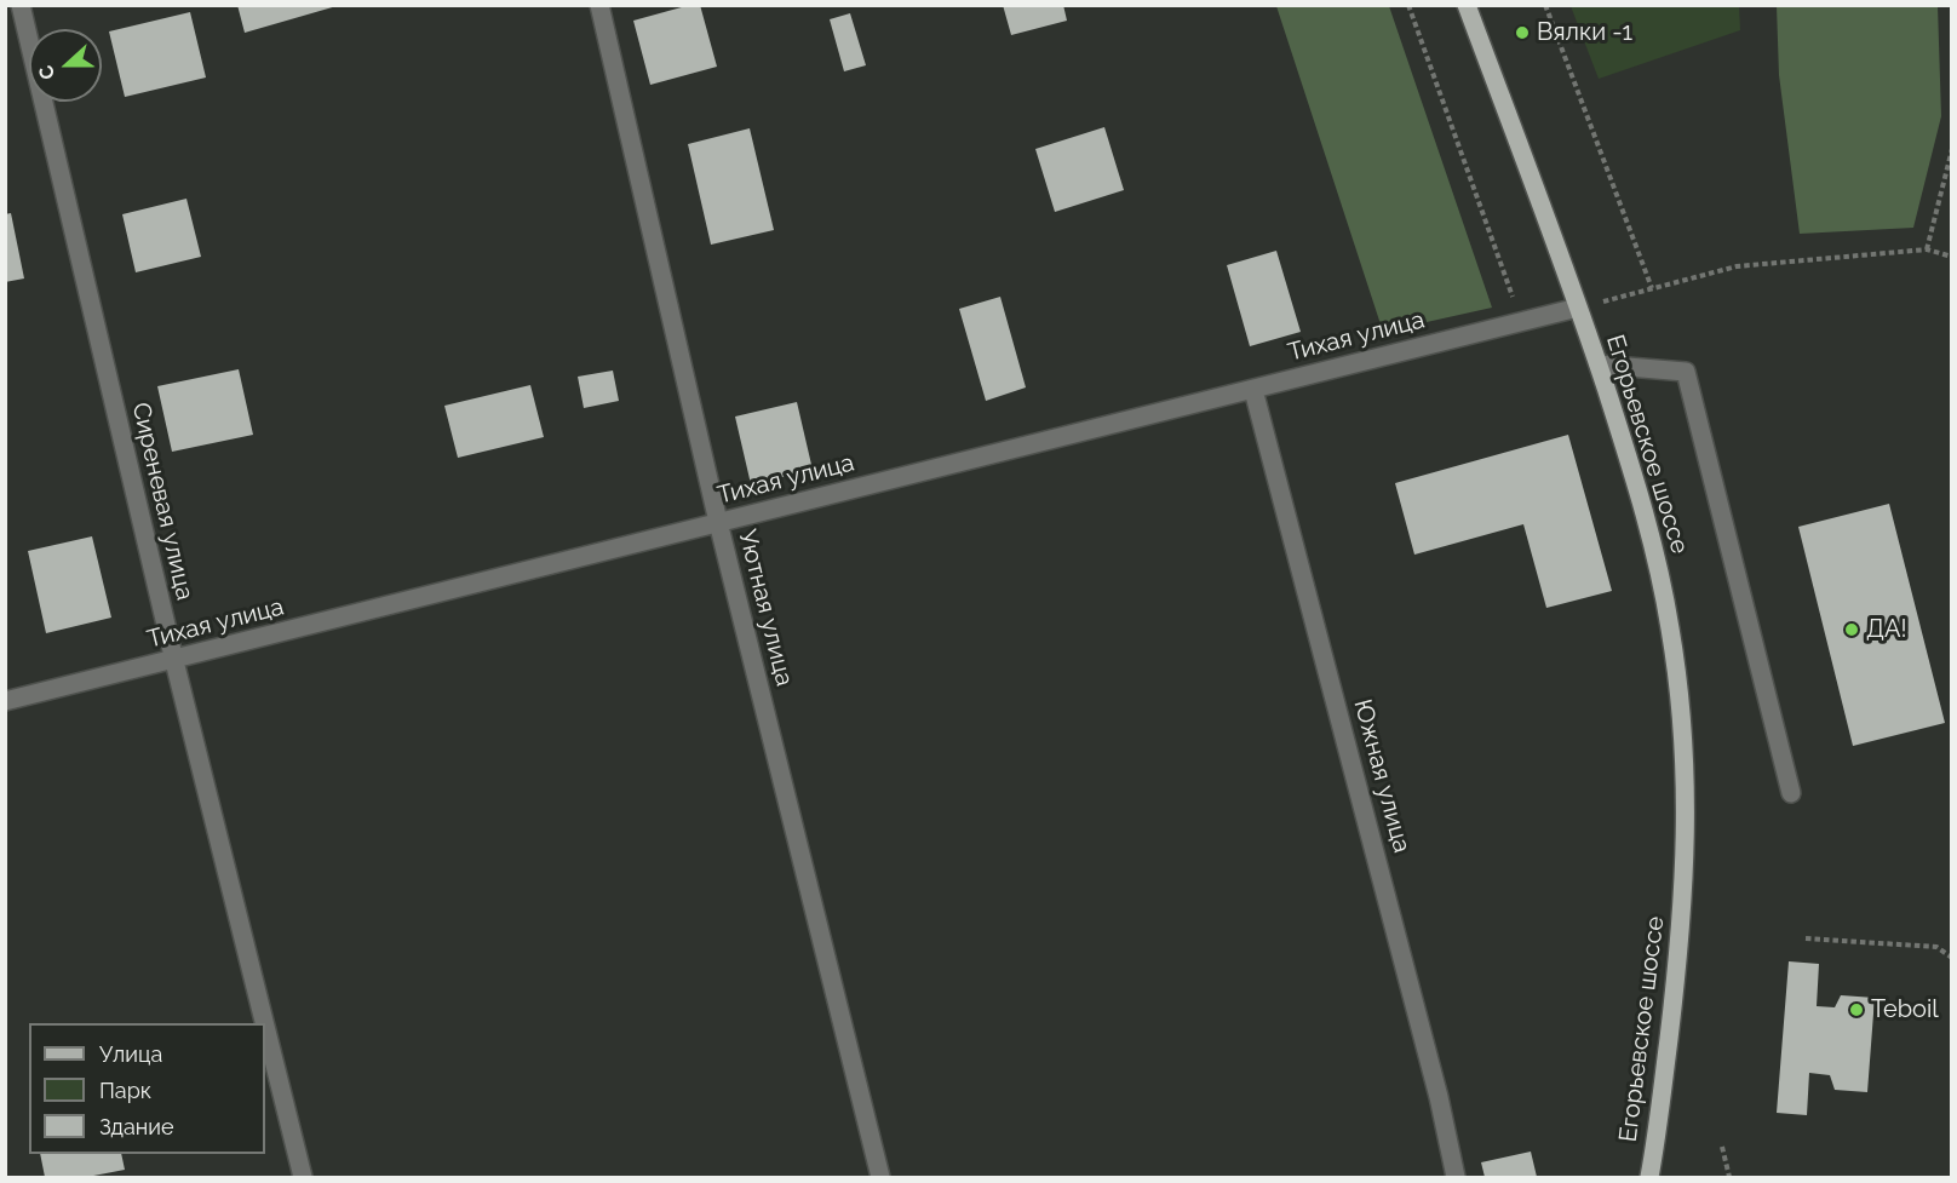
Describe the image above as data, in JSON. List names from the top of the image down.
{
  "streets": {
    "main road": ["Егорьевское шоссе"],
    "street": [
      "Тихая улица",
      "Сиреневая улица",
      "Уютная улица",
      "Южная улица"
    ]
  },
  "crossings": [
    ["Тихая улица", "Егорьевское шоссе"],
    ["Тихая улица", "Сиреневая улица"],
    ["Тихая улица", "Уютная улица"],
    ["Тихая улица", "Южная улица"]
  ],
  "places": ["Вялки -1", "ДА!", "Teboil"],
  "legend": ["Улица", "Парк", "Здание"],
  "north": "left"
}
